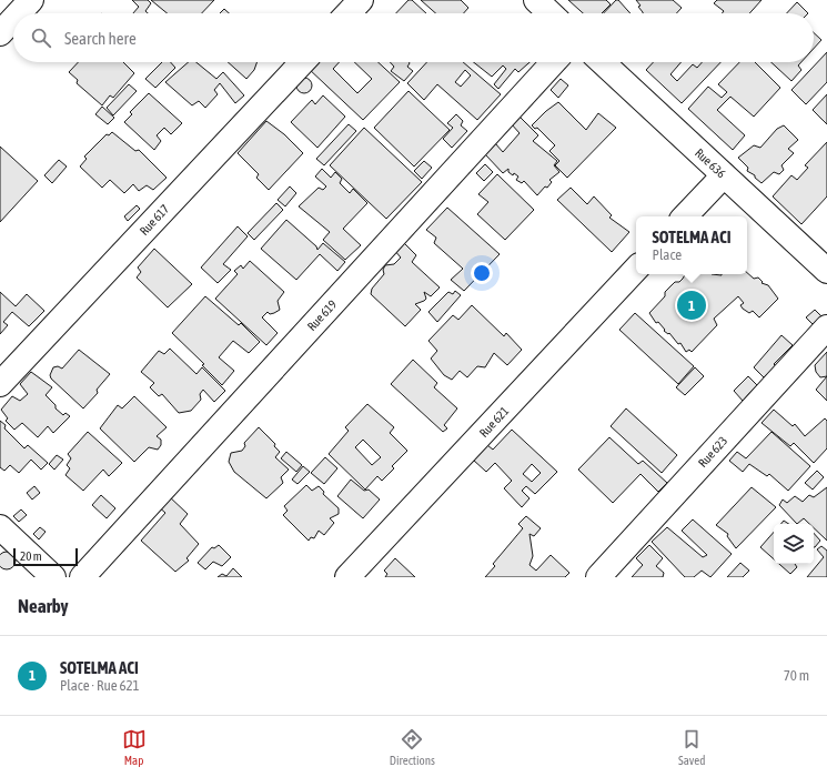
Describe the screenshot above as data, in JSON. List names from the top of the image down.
{
  "streets": {
    "street": [
      "Rue 636",
      "Rue 617",
      "Rue 619",
      "Rue 621",
      "Rue 623"
    ]
  },
  "scale_bar": "20 m",
  "page": {
    "search": "Search here",
    "popup": ["SOTELMA ACI", "Place"],
    "pins": "1",
    "scale": "20 m",
    "heading": "Nearby",
    "list": [
      {
        "mark": "1",
        "name": "SOTELMA ACI",
        "note": "Place · Rue 621",
        "value": "70 m"
      }
    ],
    "nav": ["Map", "Directions", "Saved"]
  }
}
